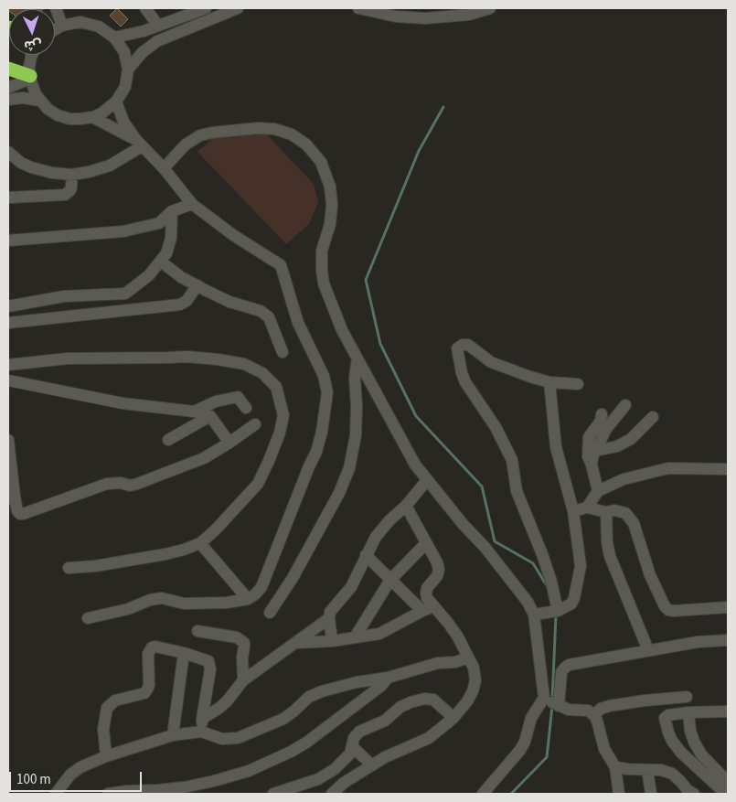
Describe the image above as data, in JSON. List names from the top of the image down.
{
  "scale_bar": "100 m",
  "north": "bottom"
}
